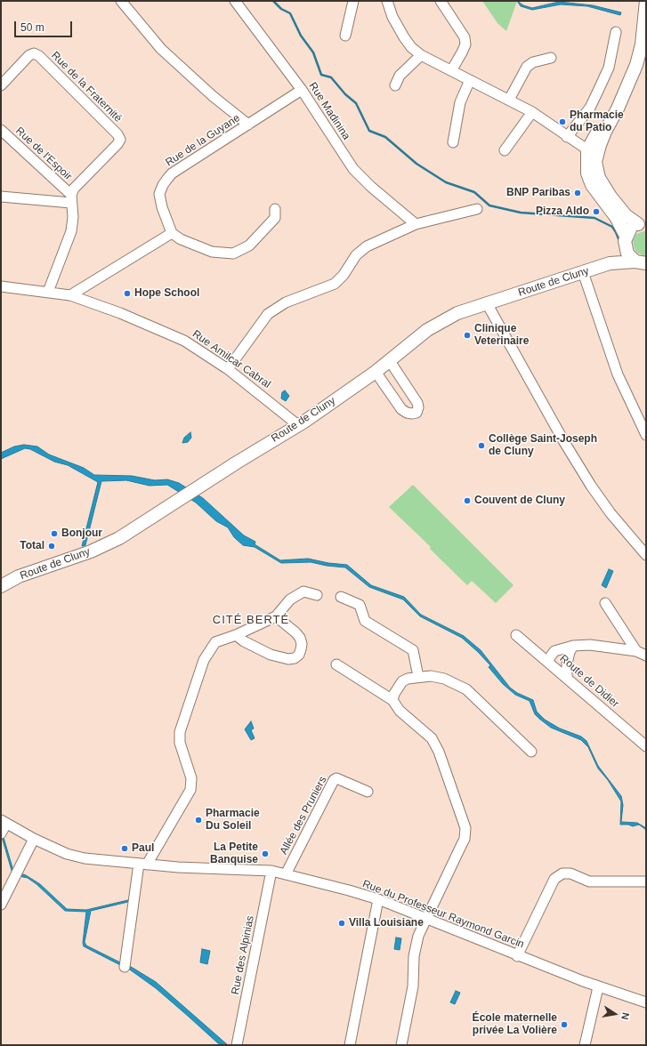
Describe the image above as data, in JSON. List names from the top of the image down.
{
  "streets": {
    "main road": ["Route de Cluny"],
    "street": [
      "Rue de la Fraternité",
      "Rue Madinina",
      "Rue de la Guyane",
      "Rue de l'Espoir",
      "Rue Amilcar Cabral",
      "Route de Didier",
      "Allée des Pruniers",
      "Rue du Professeur Raymond Garcin",
      "Rue des Alpinias"
    ]
  },
  "crossings": [
    ["Rue de la Fraternité", "Rue de l'Espoir"],
    ["Rue Madinina", "Rue de la Guyane"],
    ["Route de Cluny", "Rue Amilcar Cabral"],
    ["Allée des Pruniers", "Rue du Professeur Raymond Garcin"],
    ["Rue du Professeur Raymond Garcin", "Rue des Alpinias"]
  ],
  "districts": ["CITÉ BERTÉ"],
  "places": [
    "Pharmacie du Patio",
    "BNP Paribas",
    "Pizza Aldo",
    "Hope School",
    "Clinique Veterinaire",
    "Collège Saint-Joseph de Cluny",
    "Couvent de Cluny",
    "Bonjour",
    "Total",
    "Pharmacie Du Soleil",
    "Paul",
    "La Petite Banquise",
    "Villa Louisiane",
    "École maternelle privée La Volière"
  ],
  "scale_bar": "50 m",
  "north": "right"
}
